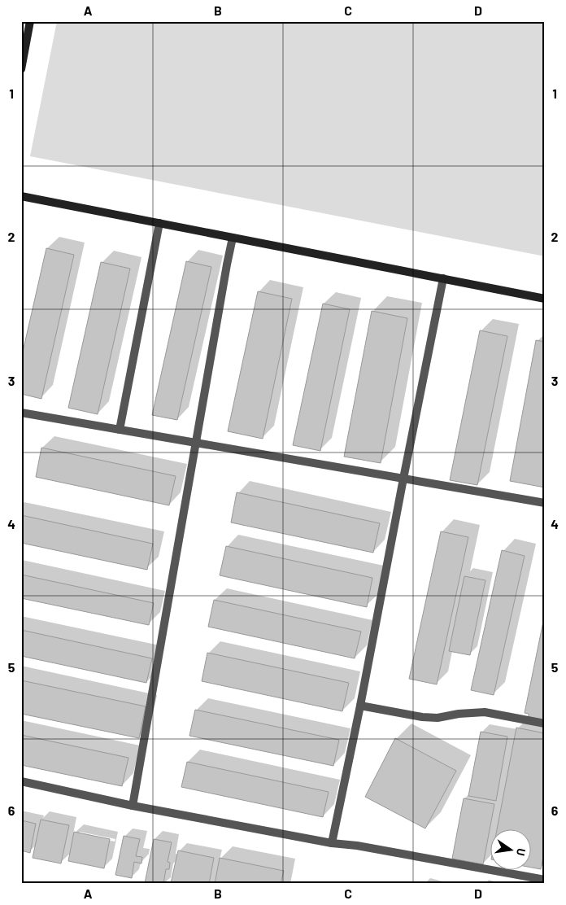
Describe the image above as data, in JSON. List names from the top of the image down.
{
  "north": "right",
  "grid": {
    "columns": [
      "A",
      "B",
      "C",
      "D"
    ],
    "rows": [
      "1",
      "2",
      "3",
      "4",
      "5",
      "6"
    ]
  }
}
